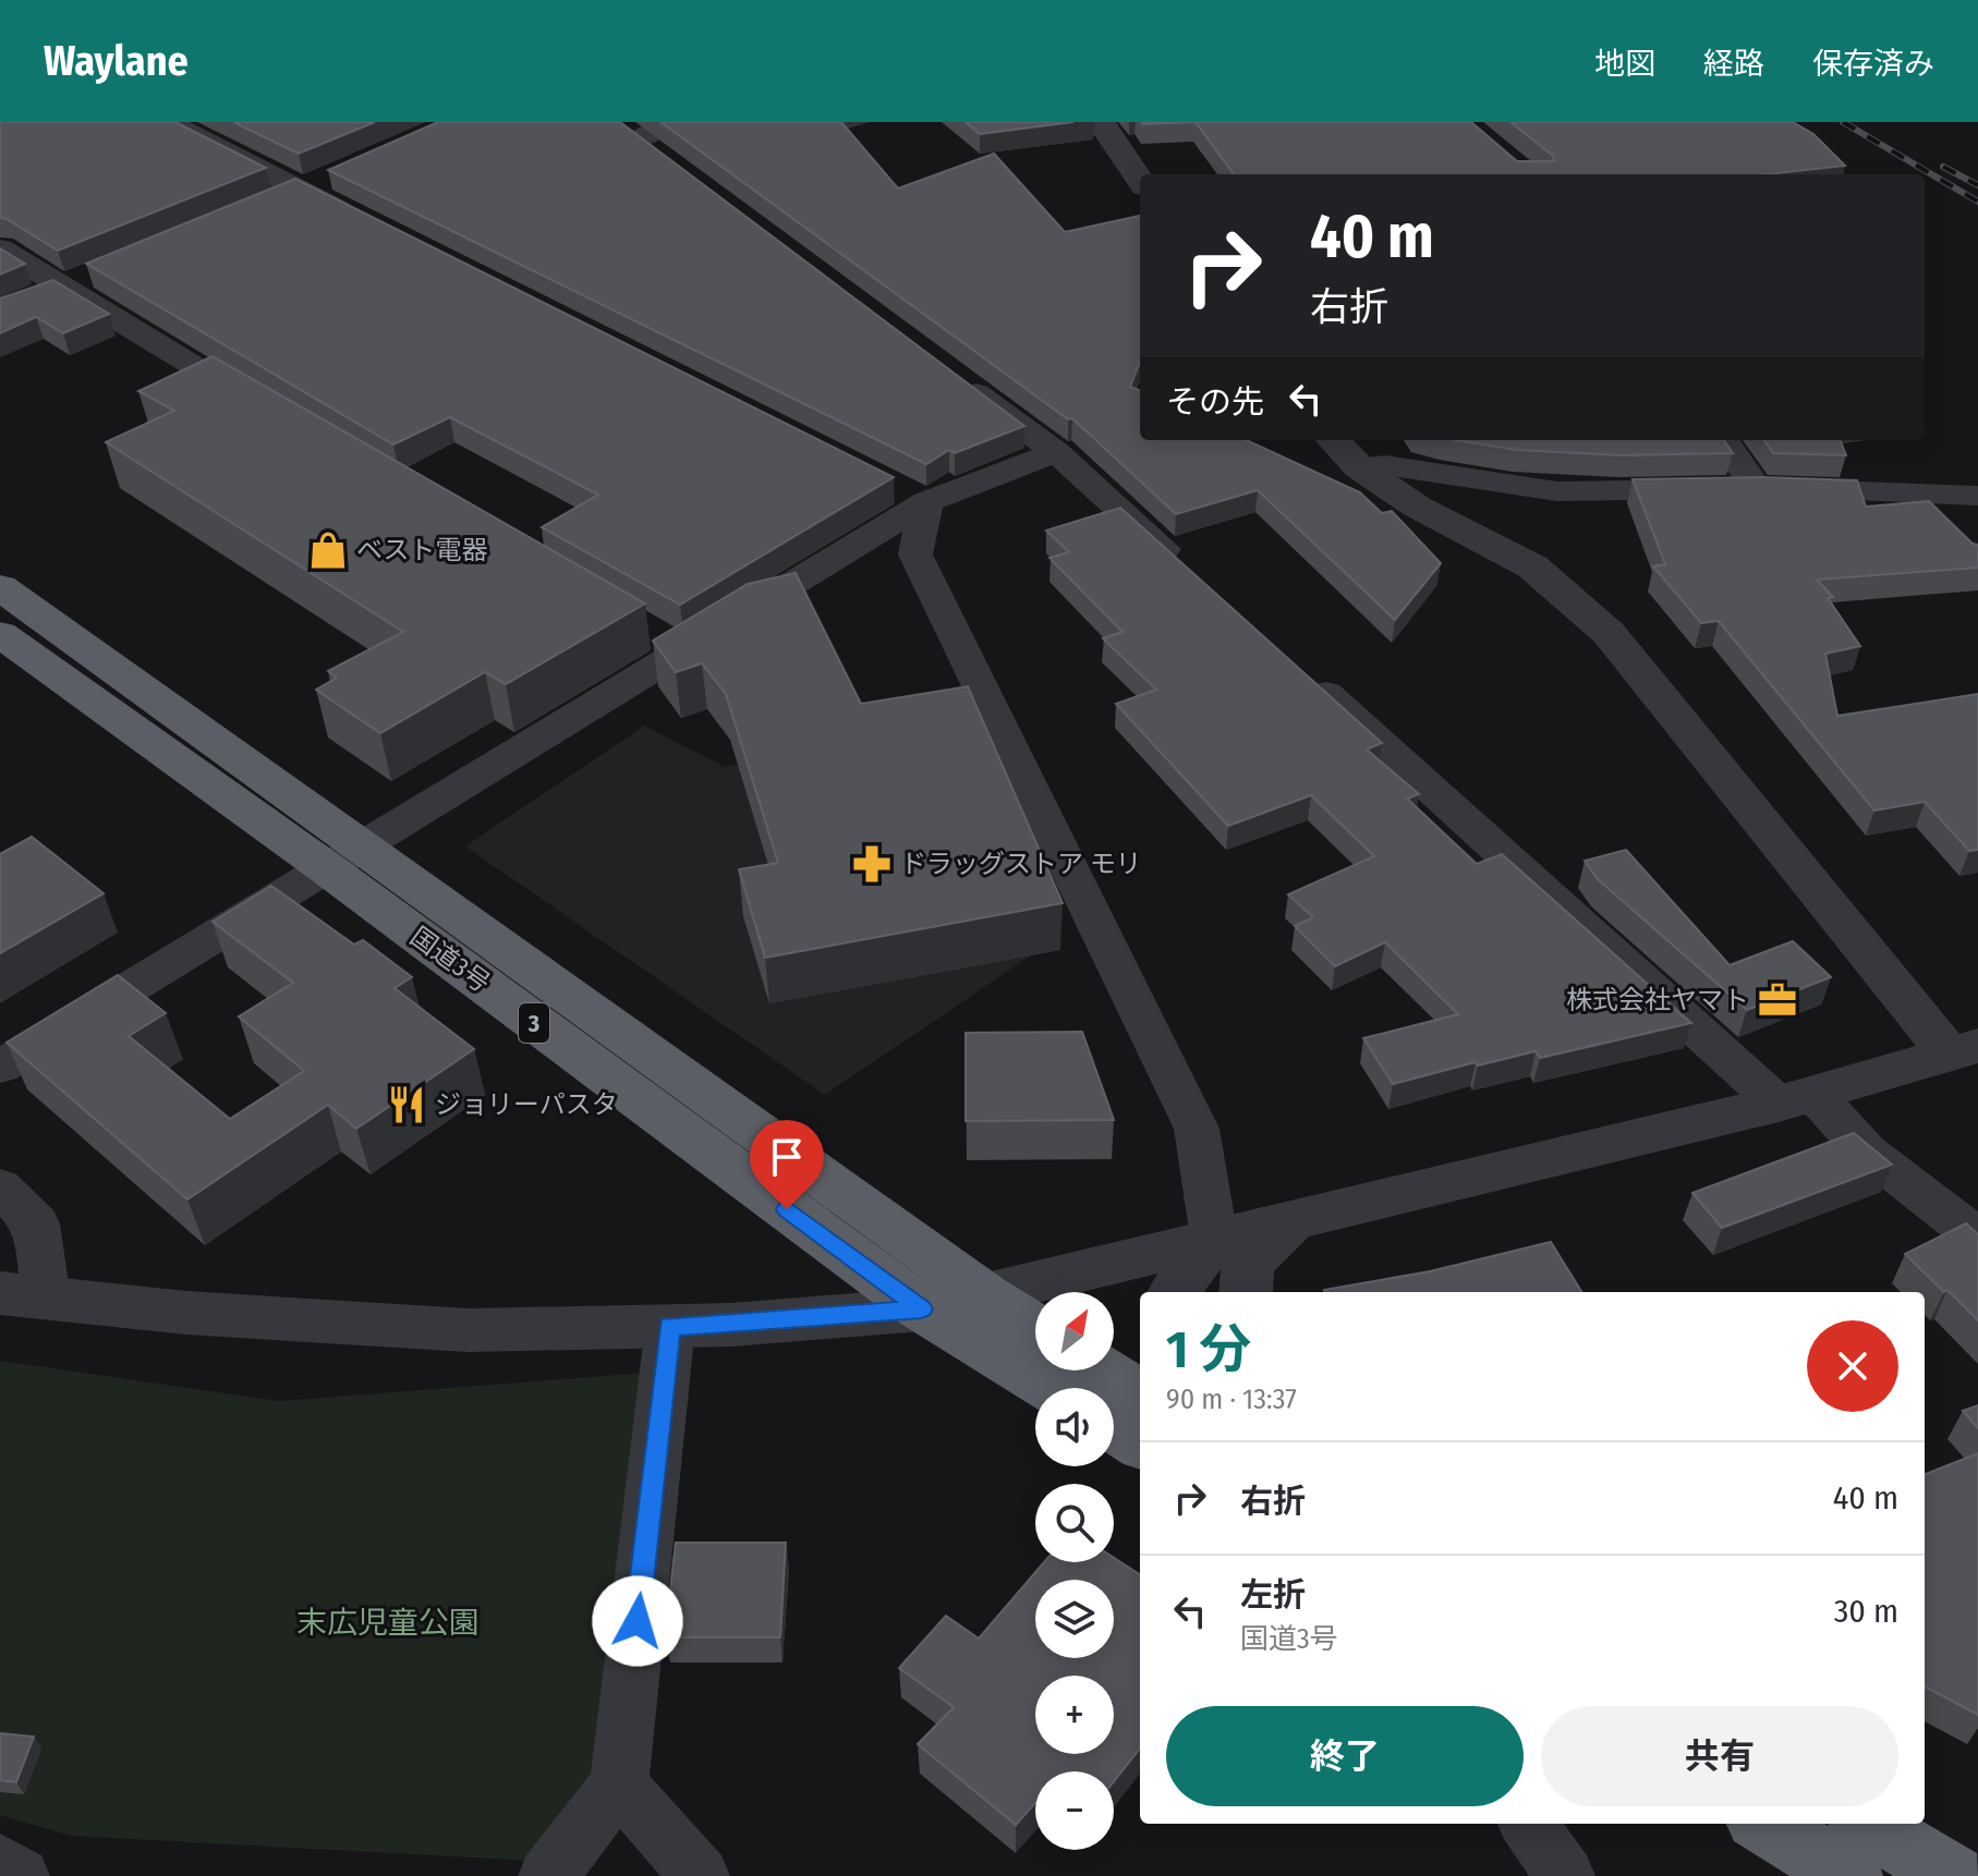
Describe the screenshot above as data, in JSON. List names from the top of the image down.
{
  "streets": {
    "highway": ["国道3号", "3"]
  },
  "parks": ["末広児童公園"],
  "places": {
    "shop": ["ベスト電器"],
    "pharmacy": ["ドラッグストア モリ"],
    "office": ["株式会社ヤマト"],
    "restaurant": ["ジョリーパスタ"]
  },
  "north": "top right",
  "page": {
    "header": "Waylane",
    "nav": ["地図", "経路", "保存済み"],
    "turn": ["40 m", "右折"],
    "then": "その先",
    "map_buttons": ["+", "−"],
    "heading": ["1 分", "90 m · 13:37"],
    "list": [
      {
        "name": "右折",
        "value": "40 m"
      },
      {
        "name": "左折",
        "note": "国道3号",
        "value": "30 m"
      }
    ],
    "buttons": ["終了", "共有"]
  }
}
